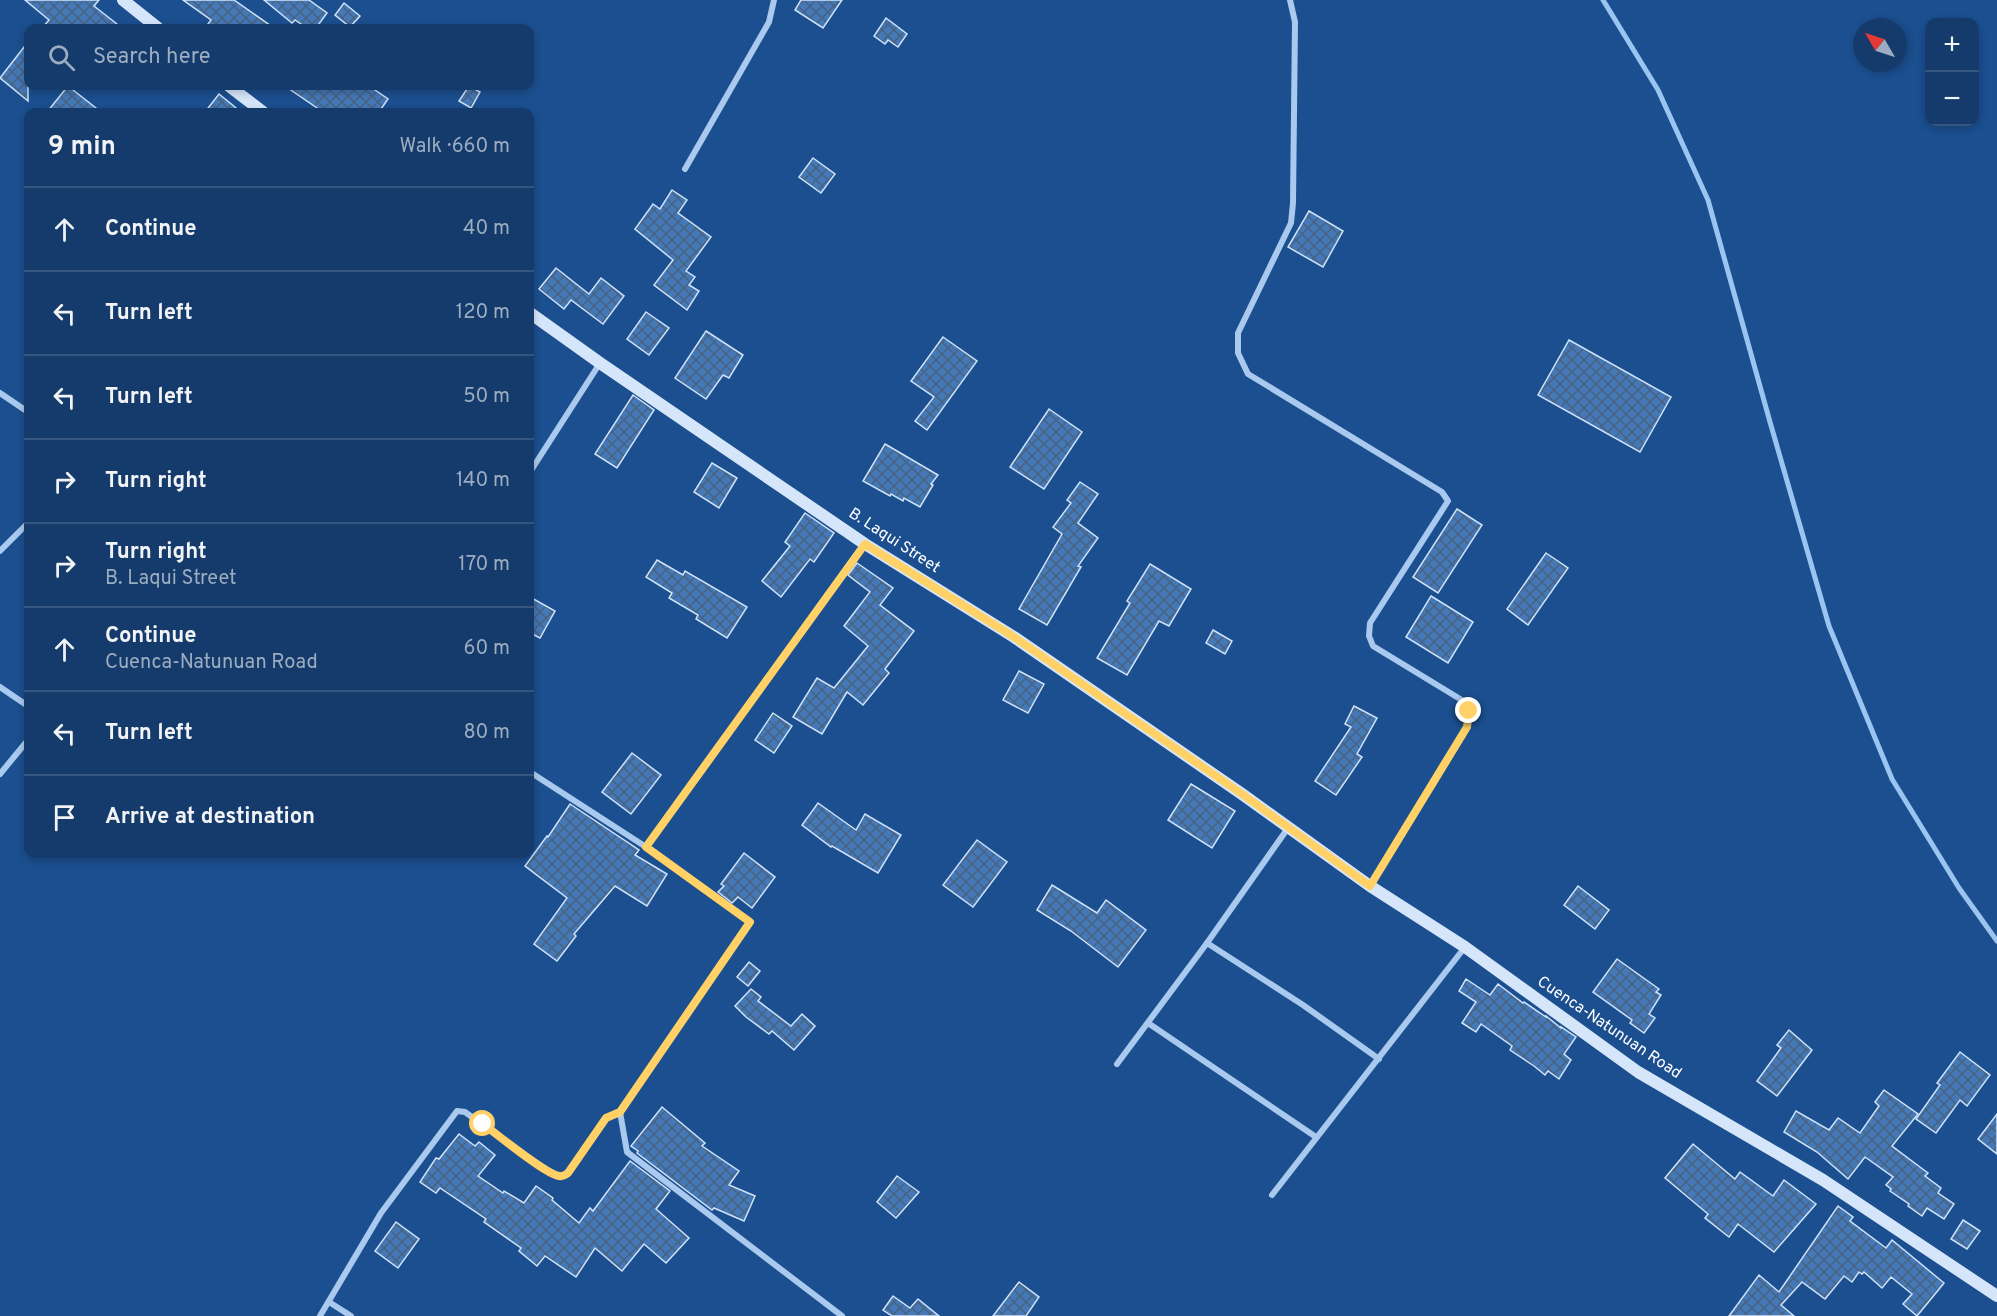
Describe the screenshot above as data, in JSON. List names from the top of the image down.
{
  "streets": {
    "main road": ["B. Laqui Street", "Cuenca-Natunuan Road"]
  },
  "crossings": [
    ["B. Laqui Street", "Cuenca-Natunuan Road"]
  ],
  "north": "top left",
  "page": {
    "map_buttons": ["+", "−"],
    "search": "Search here",
    "heading": ["9 min", "Walk · 660 m"],
    "list": [
      ["Continue", "40 m"],
      ["Turn left", "120 m"],
      ["Turn left", "50 m"],
      ["Turn right", "140 m"],
      ["Turn right", "B. Laqui Street", "170 m"],
      ["Continue", "Cuenca-Natunuan Road", "60 m"],
      ["Turn left", "80 m"],
      "Arrive at destination"
    ]
  }
}
